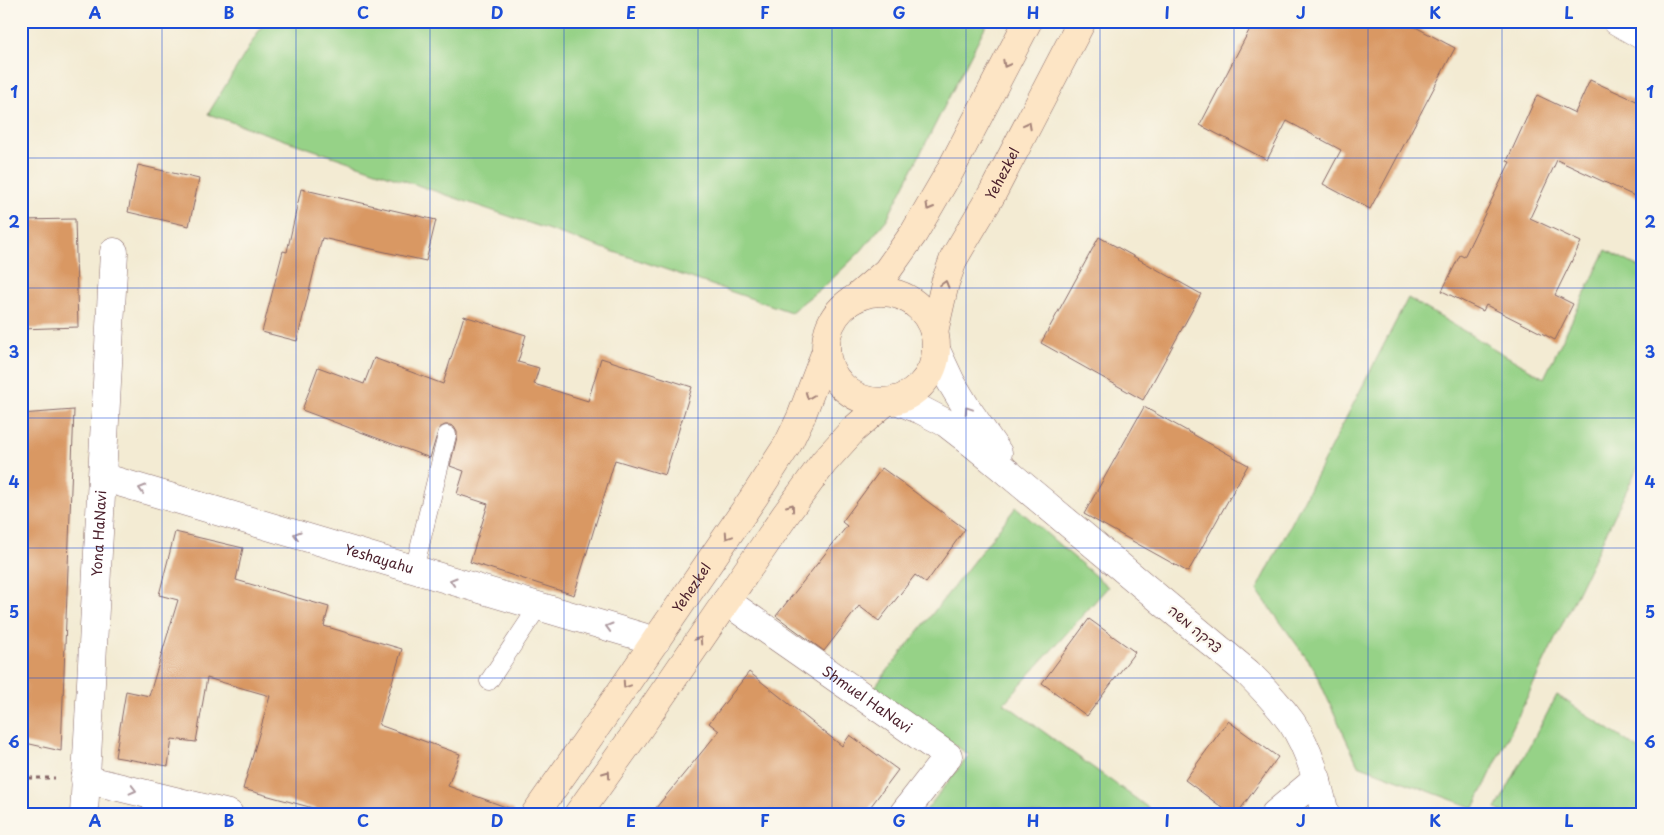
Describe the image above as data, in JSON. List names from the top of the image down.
{
  "streets": {
    "street": [
      "Yehezkel",
      "Yona HaNavi",
      "Yeshayahu",
      "צדקה משה",
      "Shmuel HaNavi"
    ]
  },
  "crossings": [
    ["Yehezkel", "Yeshayahu"],
    ["Yehezkel", "צדקה משה"],
    ["Yona HaNavi", "Yeshayahu"]
  ],
  "one_way": ["Yeshayahu"],
  "grid": {
    "columns": [
      "A",
      "B",
      "C",
      "D",
      "E",
      "F",
      "G",
      "H",
      "I",
      "J",
      "K",
      "L"
    ],
    "rows": [
      "1",
      "2",
      "3",
      "4",
      "5",
      "6"
    ]
  }
}
